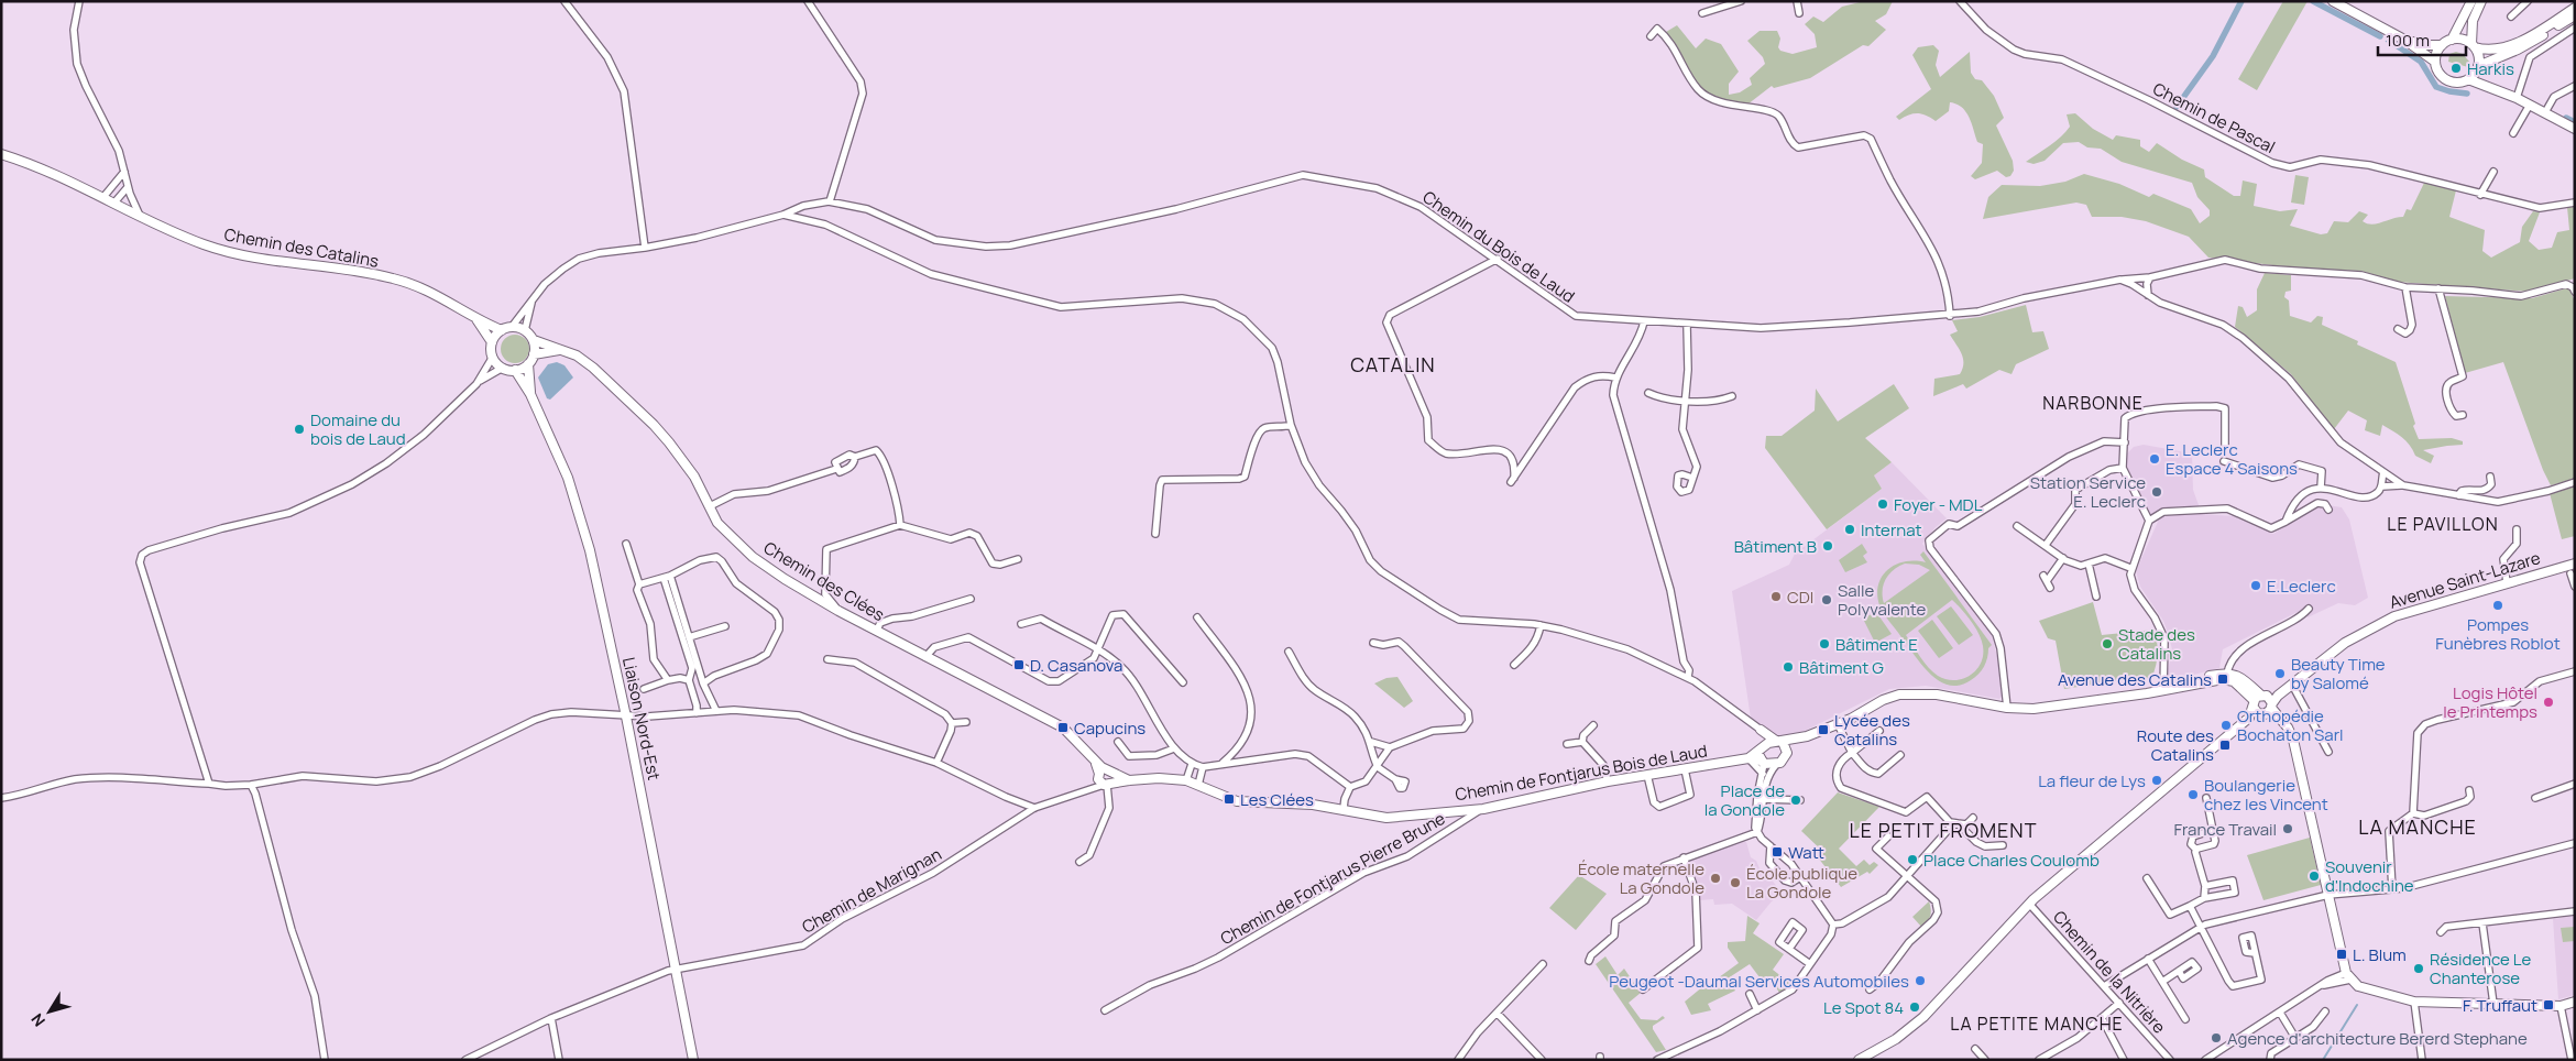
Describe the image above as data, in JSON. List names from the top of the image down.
{
  "streets": {
    "main road": [
      "Chemin des Catalins",
      "Avenue Saint-Lazare",
      "Chemin des Clées",
      "Liaison Nord-Est",
      "Chemin de Fontjarus Bois de Laud"
    ],
    "street": [
      "Chemin de Pascal",
      "Chemin du Bois de Laud",
      "Chemin de Fontjarus Pierre Brune",
      "Chemin de Marignan",
      "Chemin de la Nitrière"
    ]
  },
  "crossings": [
    ["Chemin du Bois de Laud", "Chemin des Catalins"],
    ["Chemin du Bois de Laud", "Chemin des Clées"],
    ["Chemin du Bois de Laud", "Liaison Nord-Est"],
    ["Chemin des Catalins", "Chemin des Clées"],
    ["Chemin des Catalins", "Liaison Nord-Est"],
    ["Avenue Saint-Lazare", "Chemin de la Nitrière"],
    ["Chemin des Clées", "Liaison Nord-Est"],
    ["Chemin des Clées", "Chemin de Fontjarus Bois de Laud"],
    ["Liaison Nord-Est", "Chemin de Marignan"],
    ["Chemin de Fontjarus Bois de Laud", "Chemin de Fontjarus Pierre Brune"]
  ],
  "districts": [
    "CATALIN",
    "NARBONNE",
    "LE PAVILLON",
    "LA MANCHE",
    "LE PETIT FROMENT",
    "LA PETITE MANCHE"
  ],
  "places": {
    "other": [
      "Harkis",
      "Domaine du bois de Laud",
      "E. Leclerc Espace 4 Saisons",
      "Station Service E. Leclerc",
      "Foyer - MDL",
      "Internat",
      "Bâtiment B",
      "E.Leclerc",
      "CDI",
      "Salle Polyvalente",
      "Pompes Funèbres Roblot",
      "Bâtiment E",
      "Stade des Catalins",
      "Bâtiment G",
      "Beauty Time by Salomé",
      "Logis Hôtel le Printemps",
      "Orthopédie Bochaton Sarl",
      "La fleur de Lys",
      "Boulangerie chez les Vincent",
      "Place de la Gondole",
      "France Travail",
      "Place Charles Coulomb",
      "Souvenir d'Indochine",
      "École maternelle La Gondole",
      "École publique La Gondole",
      "Résidence Le Chanterose",
      "Peugeot -Daumal Services Automobiles",
      "Le Spot 84",
      "Agence d'architecture Bererd Stephane"
    ],
    "transit": [
      "D. Casanova",
      "Avenue des Catalins",
      "Capucins",
      "Lycée des Catalins",
      "Route des Catalins",
      "Les Clées",
      "Watt",
      "L. Blum",
      "F. Truffaut"
    ]
  },
  "scale_bar": "100 m",
  "north": "bottom left"
}
